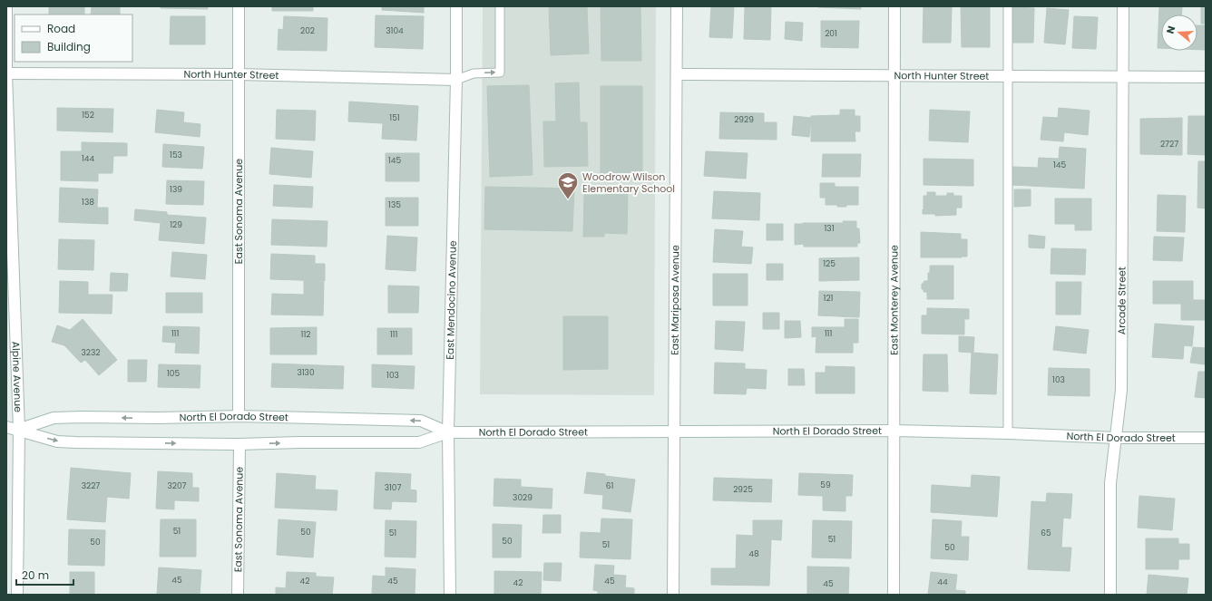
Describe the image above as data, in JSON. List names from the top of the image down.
{
  "streets": {
    "street": [
      "North Hunter Street",
      "East Sonoma Avenue",
      "East Mendocino Avenue",
      "East Mariposa Avenue",
      "East Monterey Avenue",
      "Arcade Street",
      "Alpine Avenue",
      "North El Dorado Street"
    ]
  },
  "crossings": [
    ["North Hunter Street", "East Sonoma Avenue"],
    ["North Hunter Street", "East Mendocino Avenue"],
    ["North Hunter Street", "East Mariposa Avenue"],
    ["North Hunter Street", "East Monterey Avenue"],
    ["North Hunter Street", "Arcade Street"],
    ["North Hunter Street", "Alpine Avenue"],
    ["East Sonoma Avenue", "North El Dorado Street"],
    ["East Mendocino Avenue", "North El Dorado Street"],
    ["East Mariposa Avenue", "North El Dorado Street"],
    ["East Monterey Avenue", "North El Dorado Street"],
    ["Arcade Street", "North El Dorado Street"],
    ["Alpine Avenue", "North El Dorado Street"]
  ],
  "places": {
    "school or university": ["Woodrow Wilson Elementary School"]
  },
  "house_numbers": [
    "202",
    "3104",
    "201",
    "152",
    "151",
    "2929",
    "2727",
    "153",
    "144",
    "145",
    "145",
    "139",
    "138",
    "135",
    "129",
    "131",
    "125",
    "121",
    "111",
    "111",
    "112",
    "111",
    "3232",
    "3130",
    "105",
    "103",
    "103",
    "59",
    "3227",
    "3207",
    "61",
    "3107",
    "2925",
    "3029",
    "51",
    "50",
    "51",
    "65",
    "51",
    "50",
    "50",
    "51",
    "50",
    "48",
    "45",
    "42",
    "45",
    "45",
    "44",
    "42",
    "45"
  ],
  "legend": ["Road", "Building"],
  "scale_bar": "20 m",
  "north": "left"
}
